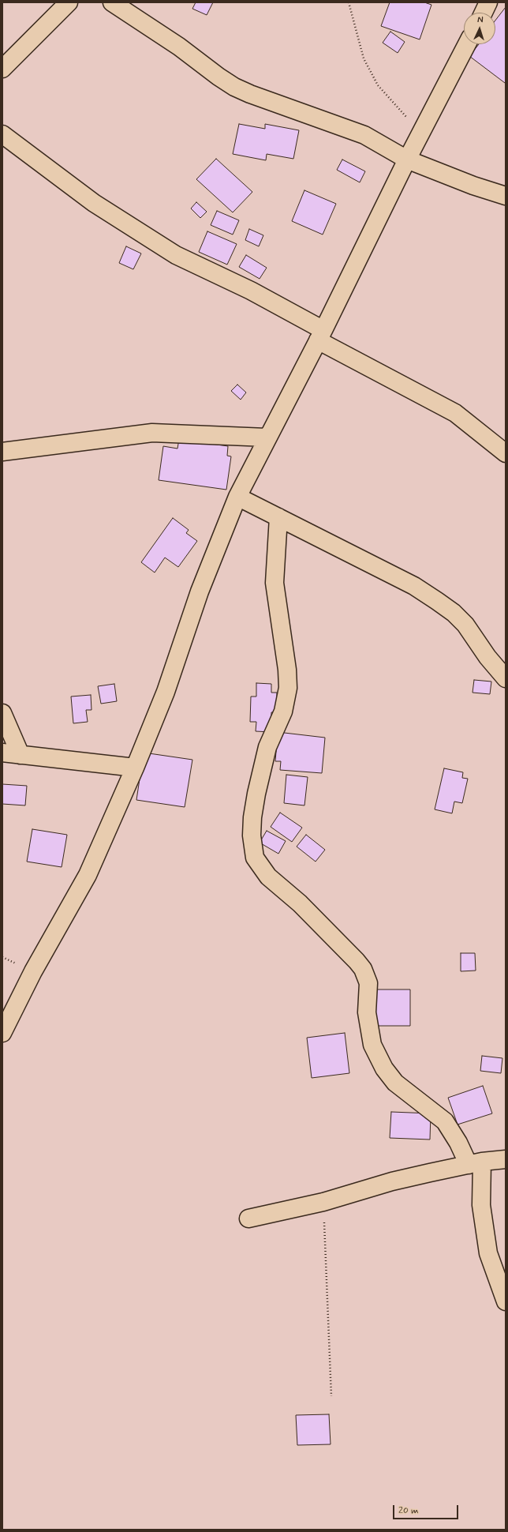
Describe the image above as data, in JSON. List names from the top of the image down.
{
  "scale_bar": "20 m",
  "north": "top"
}
